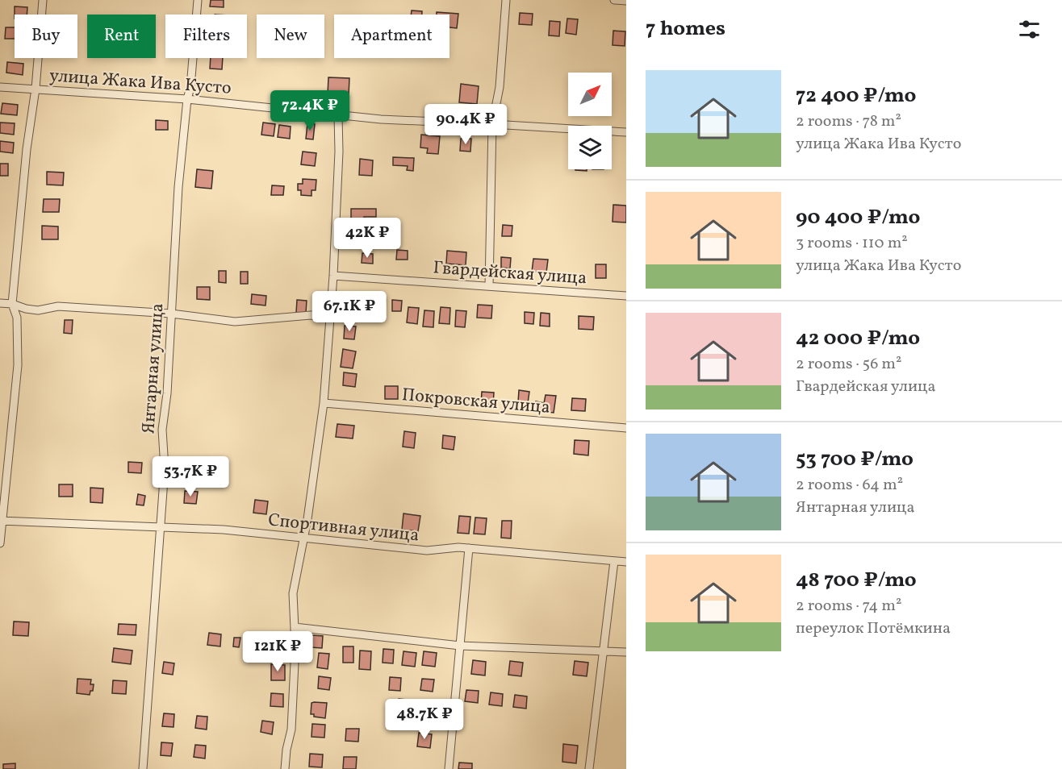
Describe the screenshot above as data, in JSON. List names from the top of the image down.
{
  "streets": {
    "street": [
      "улица Жака Ива Кусто",
      "Гвардейская улица",
      "Янтарная улица",
      "Покровская улица",
      "Спортивная улица"
    ]
  },
  "crossings": [
    ["улица Жака Ива Кусто", "Янтарная улица"],
    ["Янтарная улица", "Спортивная улица"]
  ],
  "north": "top right",
  "page": {
    "heading": "7 homes",
    "chip": [
      "Buy",
      "Rent",
      "Filters",
      "New",
      "Apartment"
    ],
    "list": [
      {
        "name": "72 400 ₽/mo",
        "note": "2 rooms · 78 m² · улица Жака Ива Кусто"
      },
      {
        "name": "90 400 ₽/mo",
        "note": "3 rooms · 110 m² · улица Жака Ива Кусто"
      },
      {
        "name": "42 000 ₽/mo",
        "note": "2 rooms · 56 m² · Гвардейская улица"
      },
      {
        "name": "53 700 ₽/mo",
        "note": "2 rooms · 64 m² · Янтарная улица"
      },
      {
        "name": "48 700 ₽/mo",
        "note": "2 rooms · 74 m² · переулок Потёмкина"
      }
    ],
    "price": [
      "72.4K ₽",
      "90.4K ₽",
      "42K ₽",
      "67.1K ₽",
      "53.7K ₽",
      "121K ₽",
      "48.7K ₽"
    ]
  }
}
